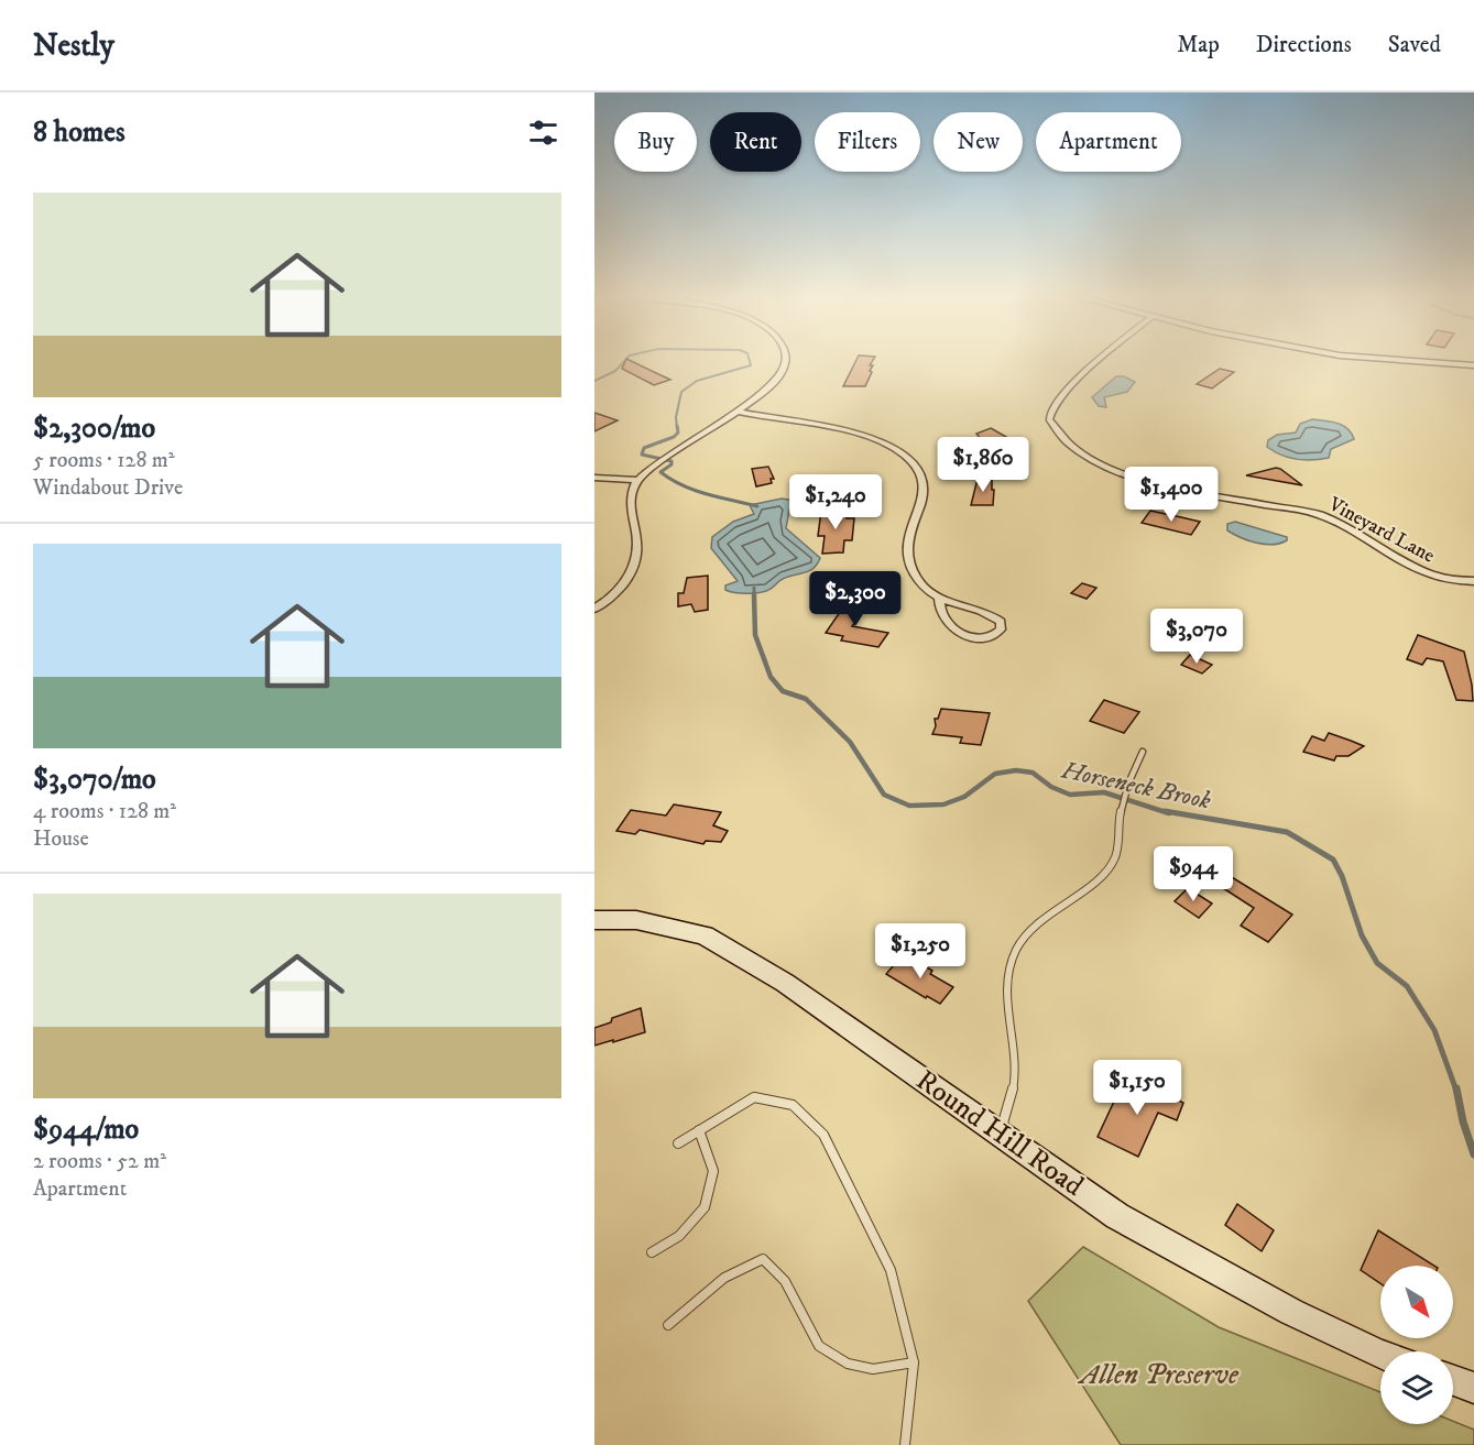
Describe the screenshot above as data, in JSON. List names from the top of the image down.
{
  "streets": {
    "street": ["Vineyard Lane", "Round Hill Road"]
  },
  "water": ["Horseneck Brook"],
  "parks": ["Allen Preserve"],
  "north": "bottom right",
  "page": {
    "header": "Nestly",
    "nav": ["Map", "Directions", "Saved"],
    "heading": "8 homes",
    "chip": [
      "Buy",
      "Rent",
      "Filters",
      "New",
      "Apartment"
    ],
    "list": [
      {
        "name": "$2,300/mo",
        "note": "5 rooms · 128 m² · Windabout Drive"
      },
      {
        "name": "$3,070/mo",
        "note": "4 rooms · 128 m² · House"
      },
      {
        "name": "$944/mo",
        "note": "2 rooms · 52 m² · Apartment"
      }
    ],
    "price": [
      "$1,860",
      "$1,400",
      "$1,240",
      "$2,300",
      "$3,070",
      "$944",
      "$1,250",
      "$1,150"
    ]
  }
}
